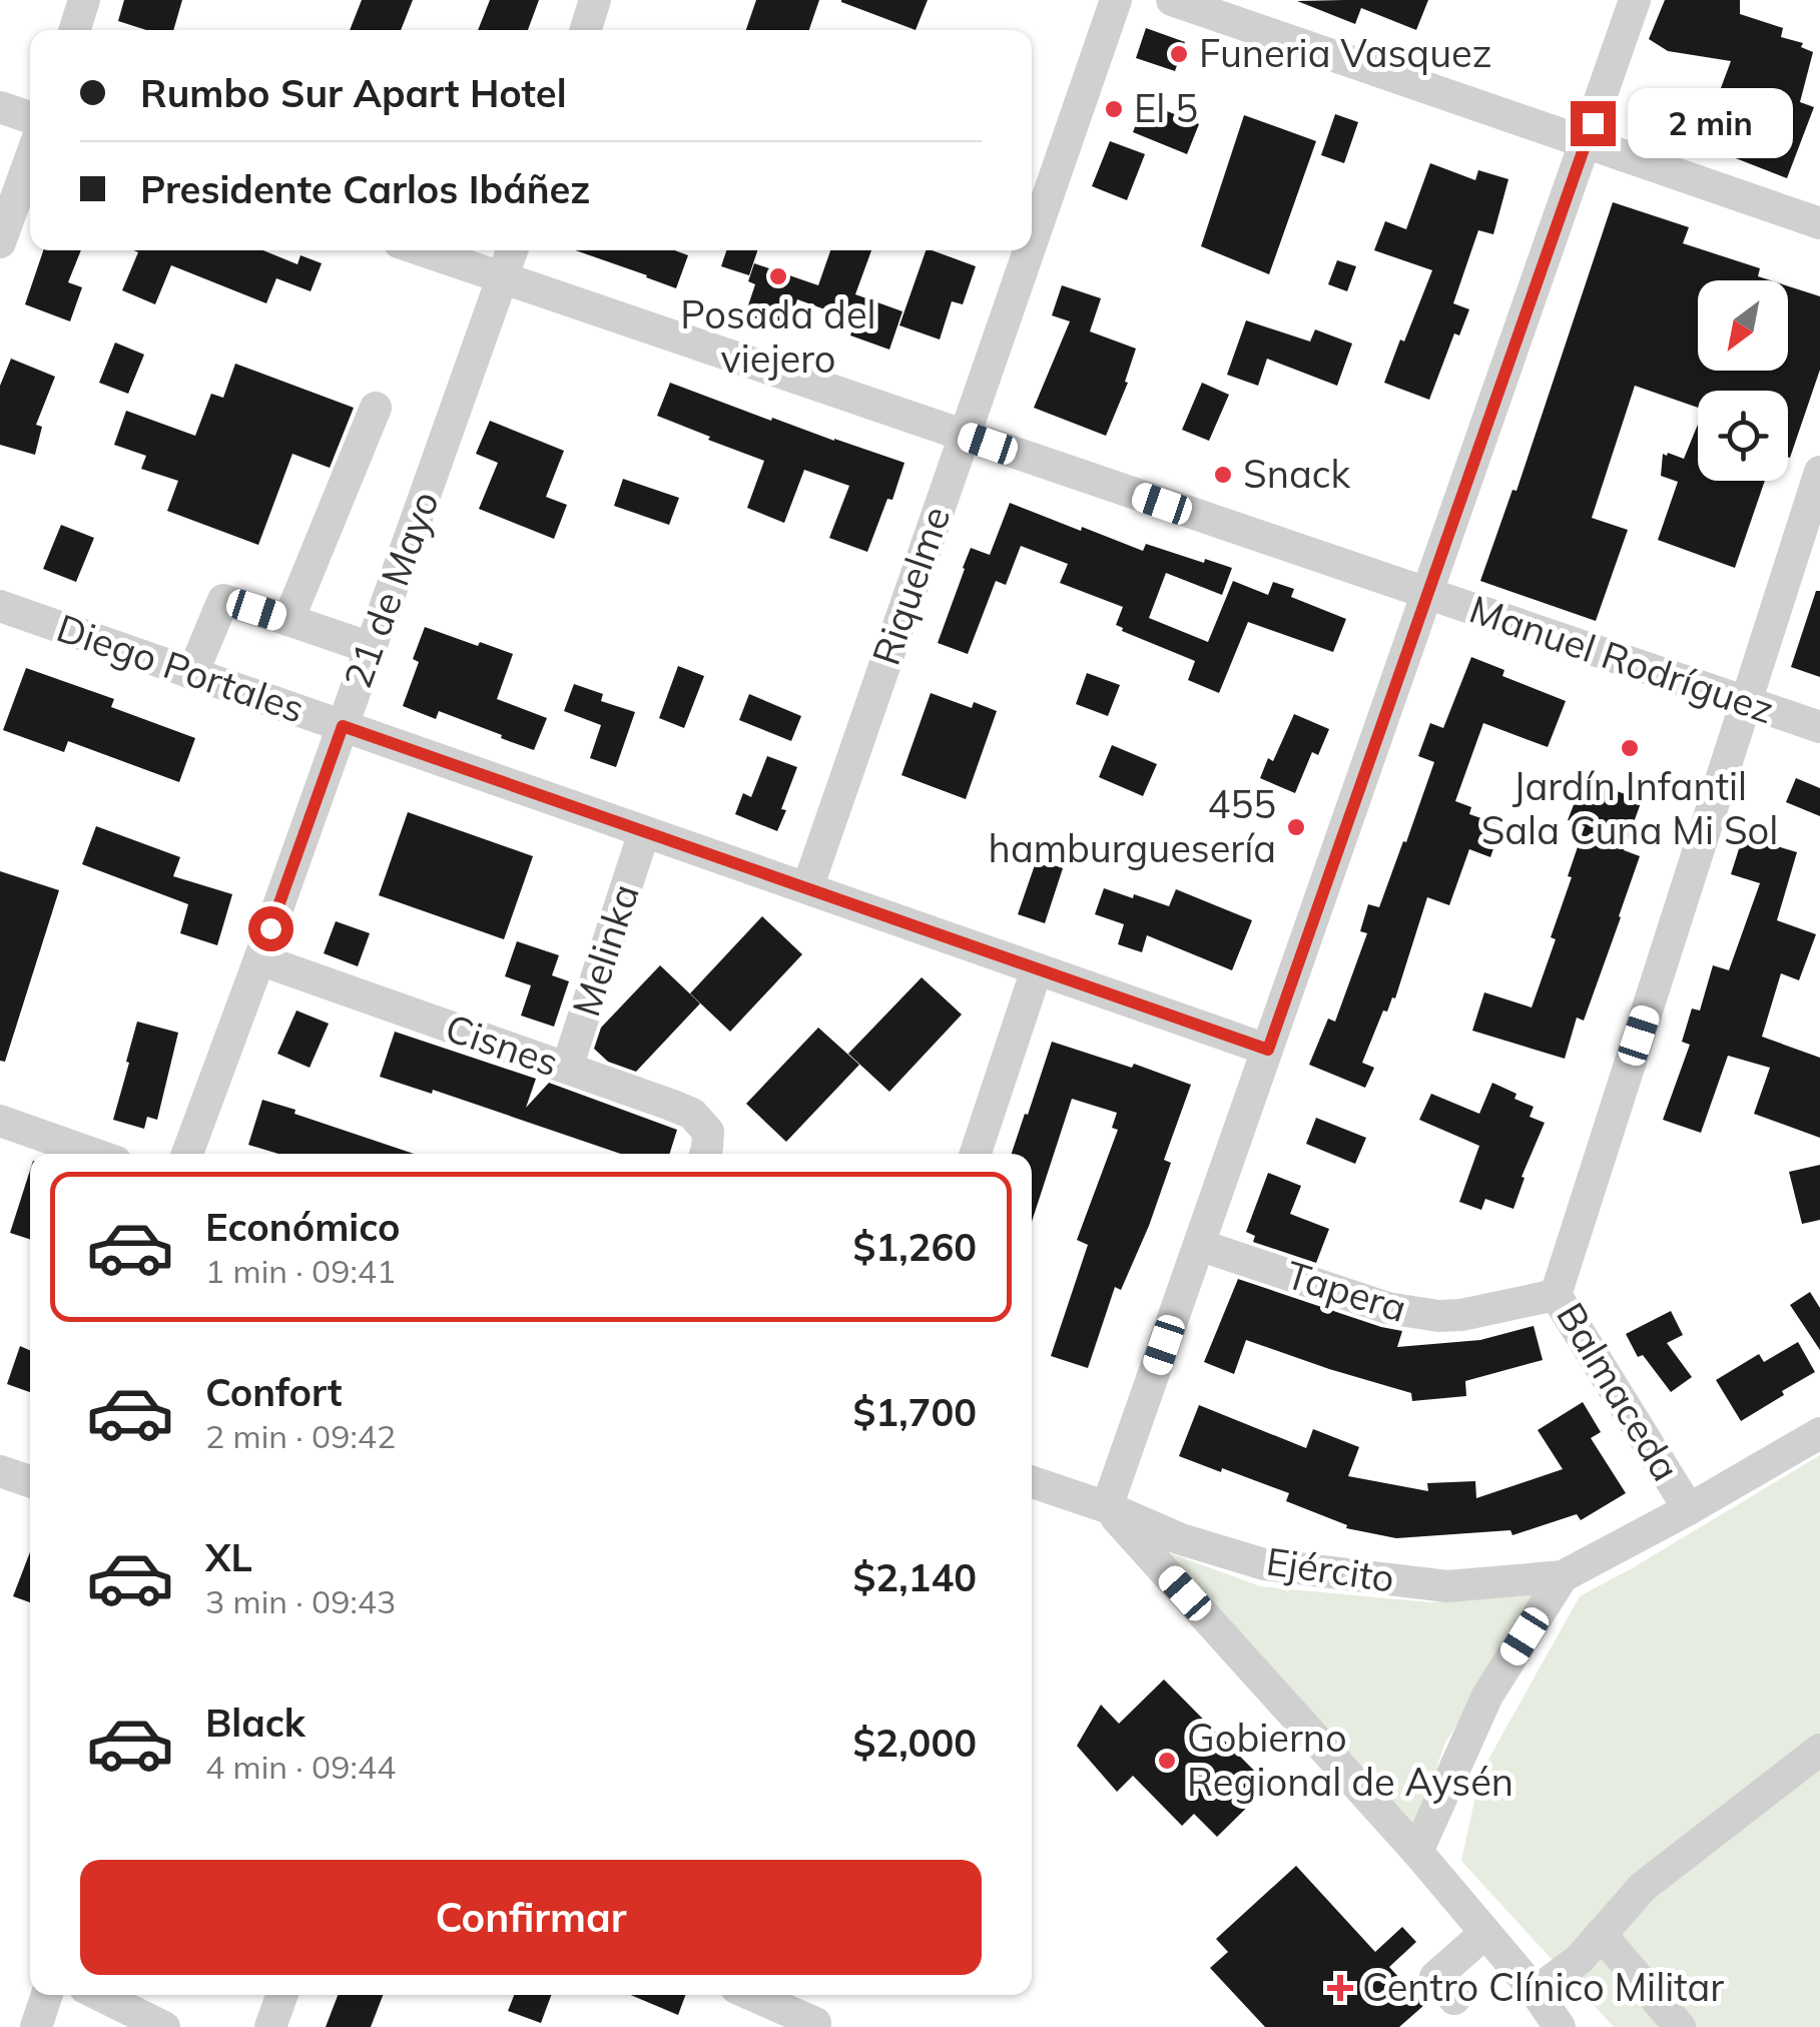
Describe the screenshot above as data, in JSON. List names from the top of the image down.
{
  "streets": {
    "street": [
      "Riquelme",
      "21 de Mayo",
      "Manuel Rodríguez",
      "Diego Portales",
      "Melinka",
      "Cisnes",
      "Tapera",
      "Balmaceda",
      "Ejército"
    ]
  },
  "crossings": [
    ["Riquelme", "Manuel Rodríguez"],
    ["Riquelme", "Diego Portales"],
    ["21 de Mayo", "Manuel Rodríguez"],
    ["21 de Mayo", "Diego Portales"],
    ["21 de Mayo", "Cisnes"],
    ["Manuel Rodríguez", "Balmaceda"],
    ["Diego Portales", "Melinka"],
    ["Melinka", "Cisnes"],
    ["Tapera", "Balmaceda"],
    ["Balmaceda", "Ejército"]
  ],
  "places": {
    "other": [
      "Funeria Vasquez",
      "El 5",
      "Posada del viejero",
      "Snack",
      "Jardín Infantil Sala Cuna Mi Sol",
      "455 hamburguesería",
      "Gobierno Regional de Aysén"
    ],
    "health": ["Centro Clínico Militar"]
  },
  "north": "bottom left",
  "page": {
    "banner": ["Rumbo Sur Apart Hotel", "Presidente Carlos Ibáñez"],
    "bubble": "2 min",
    "list": [
      {
        "name": "Económico",
        "note": "1 min · 09:41",
        "value": "$1,260"
      },
      {
        "name": "Confort",
        "note": "2 min · 09:42",
        "value": "$1,700"
      },
      {
        "name": "XL",
        "note": "3 min · 09:43",
        "value": "$2,140"
      },
      {
        "name": "Black",
        "note": "4 min · 09:44",
        "value": "$2,000"
      }
    ],
    "buttons": "Confirmar"
  }
}
